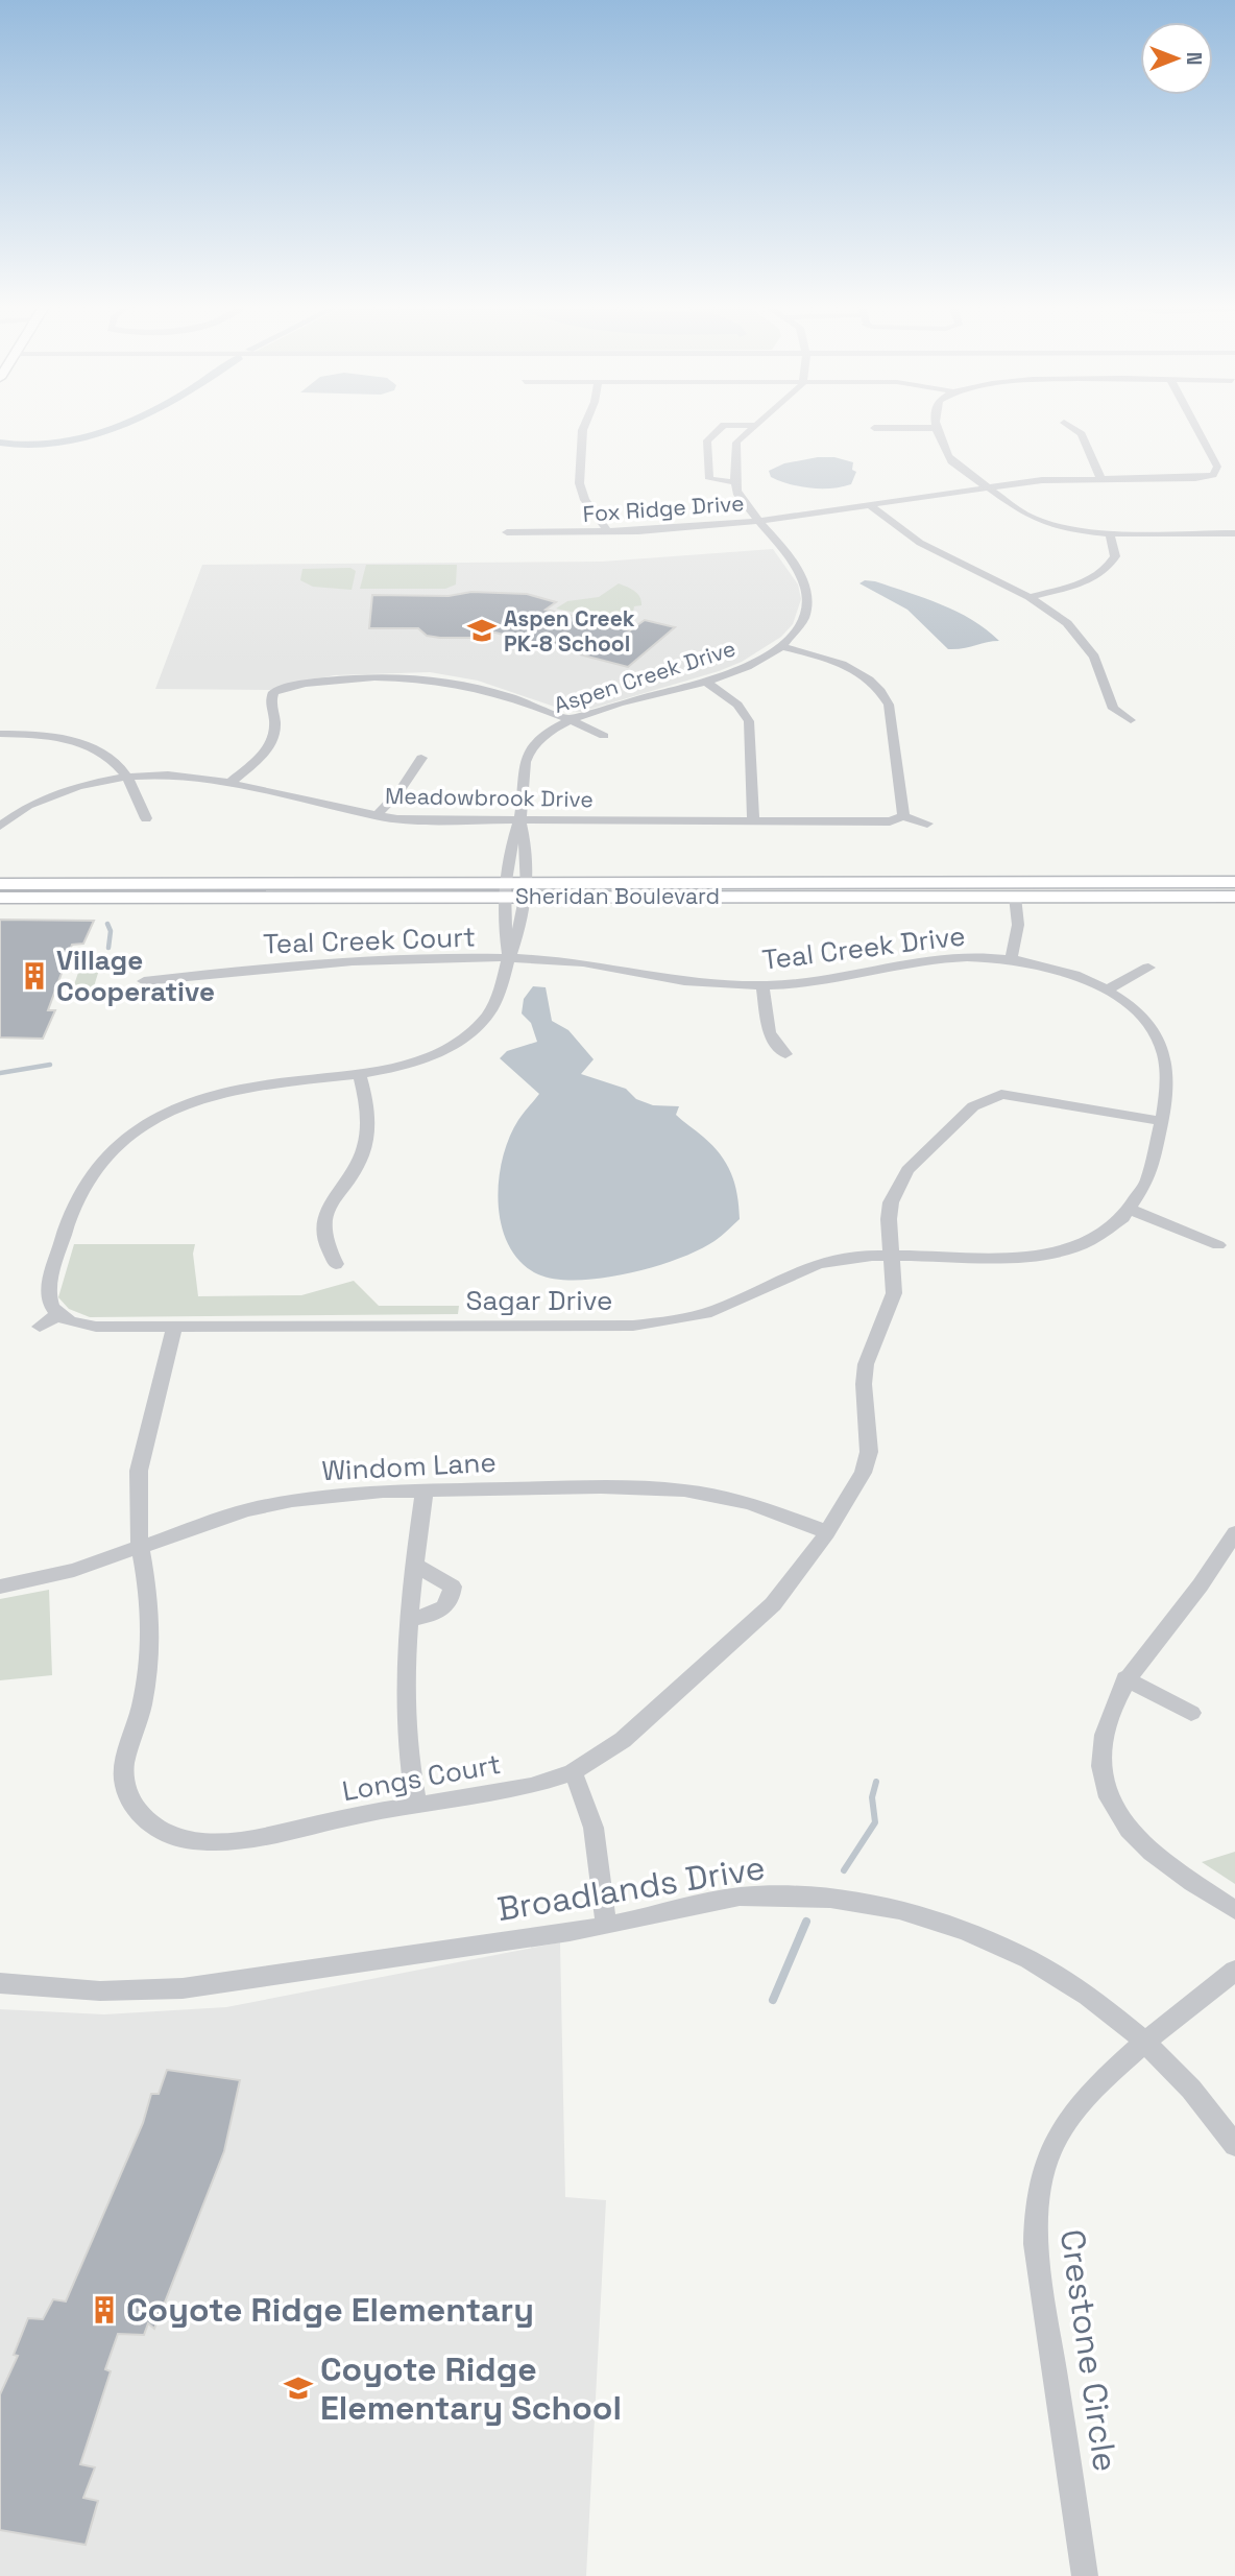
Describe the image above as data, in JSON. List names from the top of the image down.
{
  "streets": {
    "main road": ["Sheridan Boulevard"],
    "street": [
      "Fox Ridge Drive",
      "Aspen Creek Drive",
      "Meadowbrook Drive",
      "Teal Creek Court",
      "Teal Creek Drive",
      "Sagar Drive",
      "Windom Lane",
      "Longs Court",
      "Broadlands Drive",
      "Crestone Circle"
    ]
  },
  "crossings": [
    ["Fox Ridge Drive", "Aspen Creek Drive"],
    ["Aspen Creek Drive", "Meadowbrook Drive"],
    ["Aspen Creek Drive", "Sheridan Boulevard"],
    ["Aspen Creek Drive", "Teal Creek Court"],
    ["Aspen Creek Drive", "Teal Creek Drive"],
    ["Teal Creek Court", "Teal Creek Drive"],
    ["Teal Creek Drive", "Sagar Drive"],
    ["Teal Creek Drive", "Longs Court"],
    ["Sagar Drive", "Longs Court"],
    ["Windom Lane", "Longs Court"],
    ["Broadlands Drive", "Crestone Circle"]
  ],
  "places": {
    "school or university": ["Aspen Creek PK-8 School", "Coyote Ridge Elementary School"],
    "building": ["Village Cooperative", "Coyote Ridge Elementary"]
  },
  "north": "right"
}
